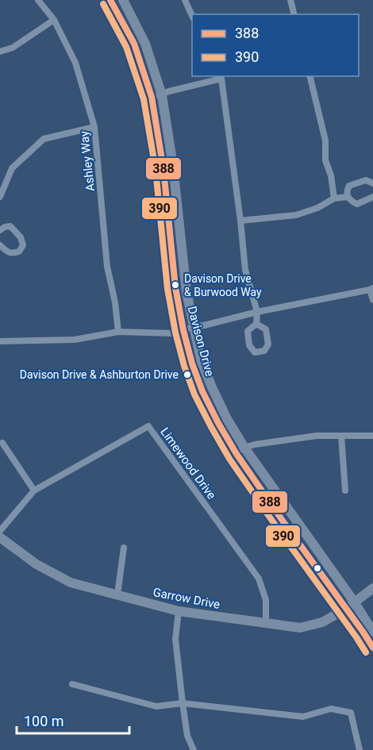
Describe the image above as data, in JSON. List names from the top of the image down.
{
  "streets": {
    "main road": ["Davison Drive", "Garrow Drive"],
    "street": ["Ashley Way", "Limewood Drive"]
  },
  "crossings": [
    ["Davison Drive", "Garrow Drive"],
    ["Limewood Drive", "Garrow Drive"]
  ],
  "places": ["Davison Drive & Burwood Way", "Davison Drive & Ashburton Drive"],
  "lines": ["transit line 388", "transit line 390"],
  "legend": ["388", "390"],
  "scale_bar": "100 m"
}
